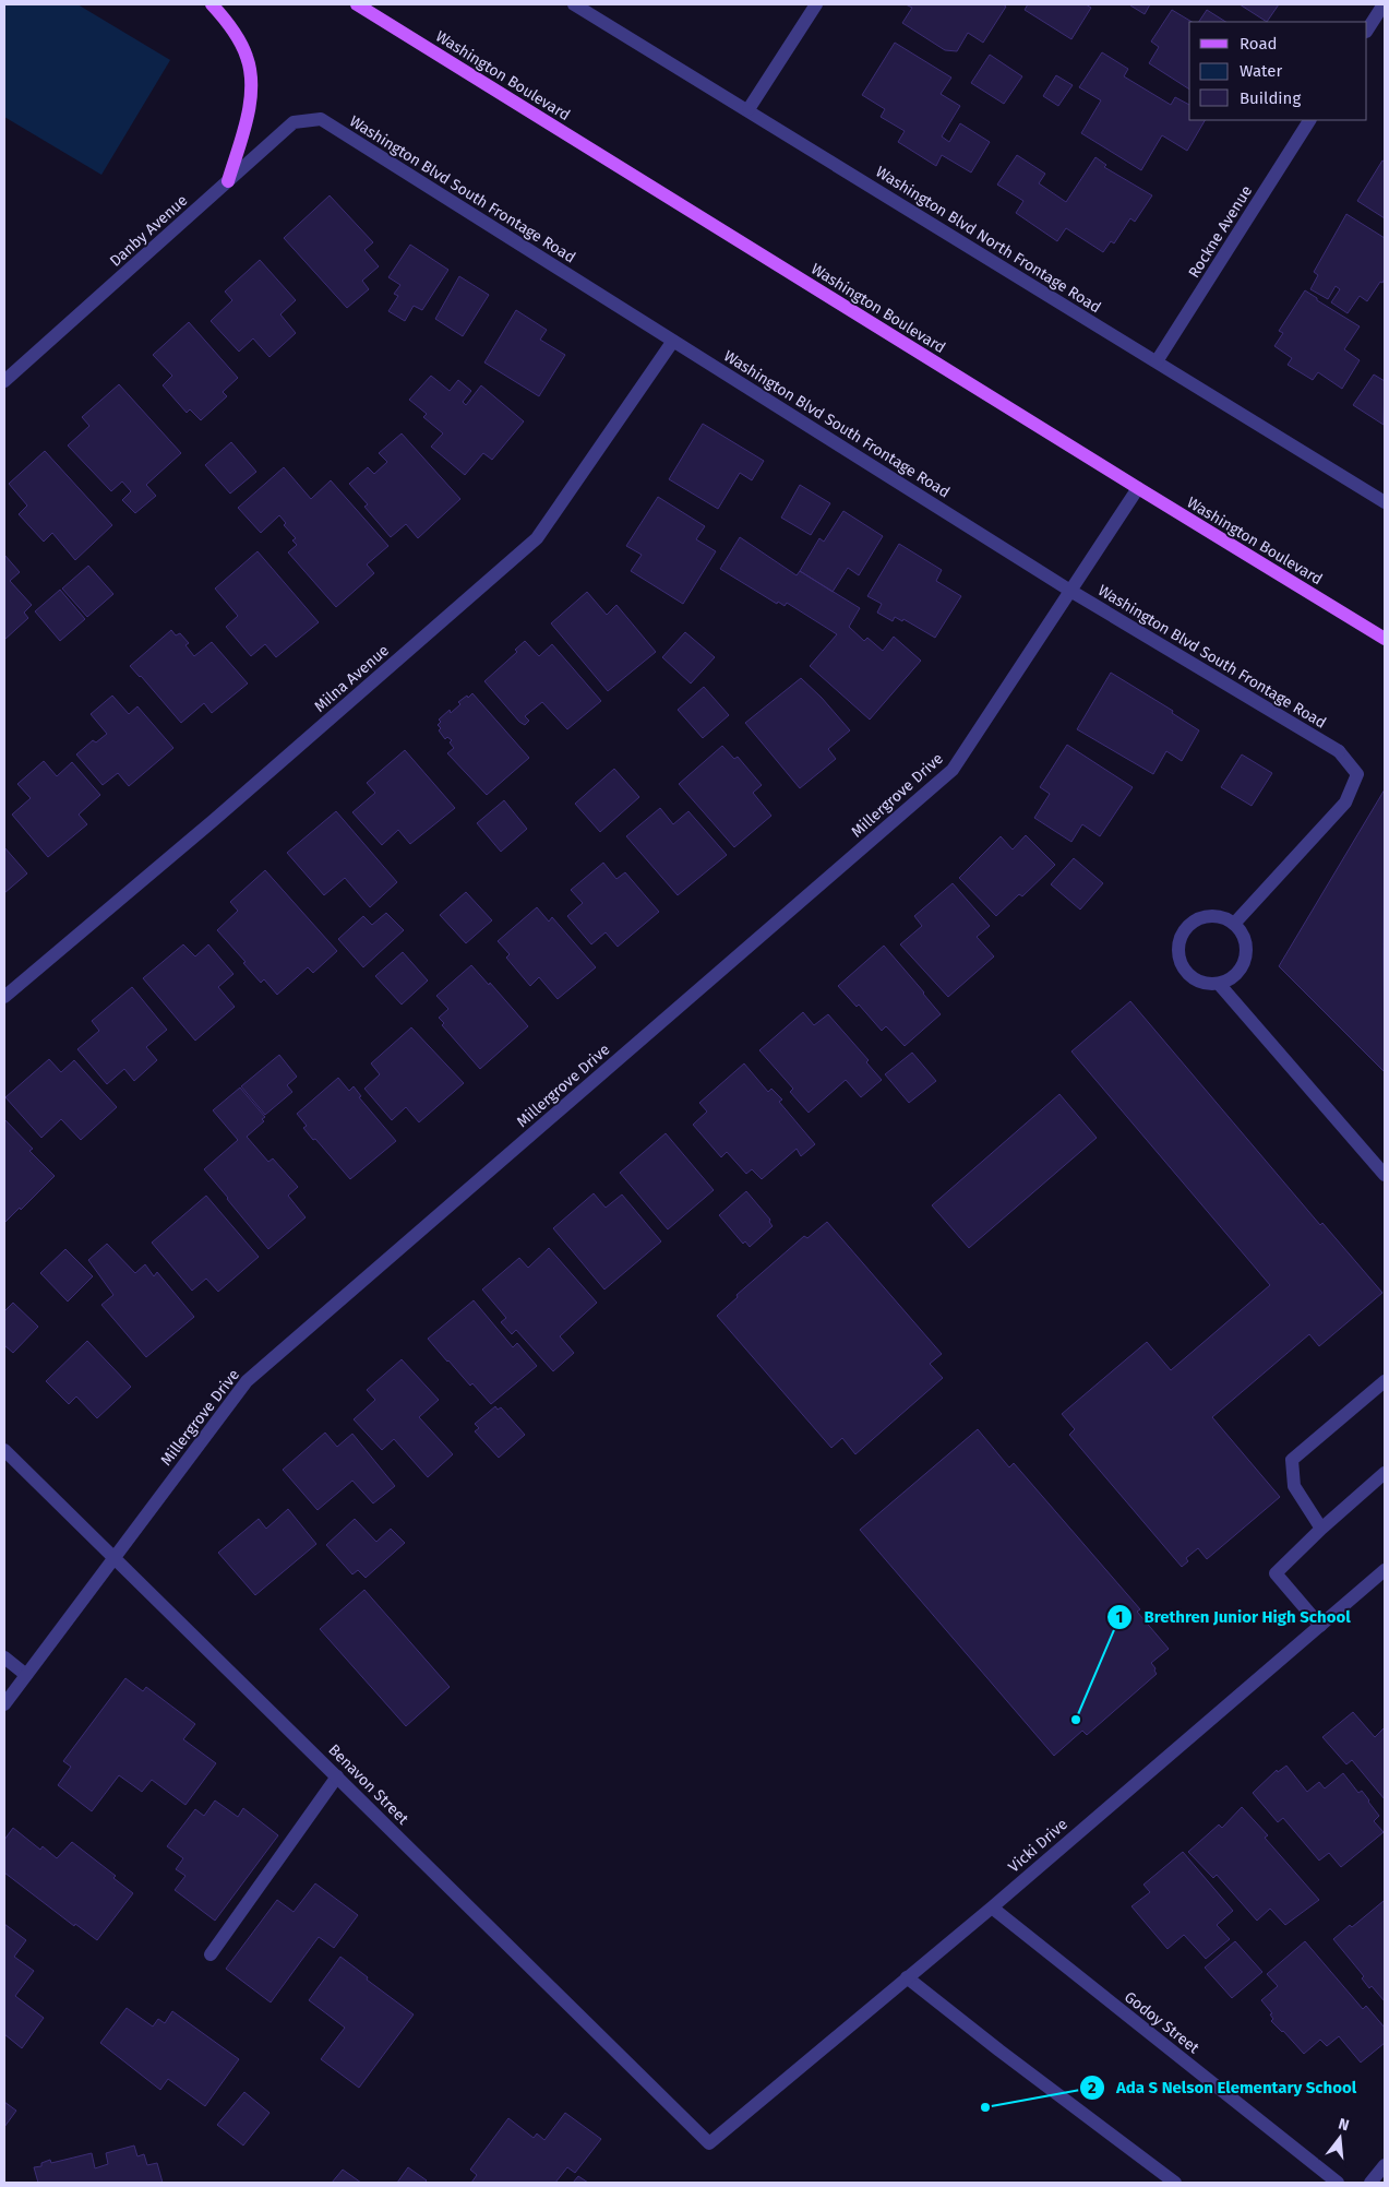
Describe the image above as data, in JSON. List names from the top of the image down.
{
  "streets": {
    "main road": ["Washington Boulevard"],
    "street": [
      "Washington Blvd South Frontage Road",
      "Danby Avenue",
      "Rockne Avenue",
      "Washington Blvd North Frontage Road",
      "Milna Avenue",
      "Millergrove Drive",
      "Benavon Street",
      "Vicki Drive",
      "Godoy Street"
    ]
  },
  "crossings": [
    ["Washington Boulevard", "Millergrove Drive"],
    ["Washington Blvd South Frontage Road", "Danby Avenue"],
    ["Washington Blvd South Frontage Road", "Milna Avenue"],
    ["Washington Blvd South Frontage Road", "Millergrove Drive"],
    ["Rockne Avenue", "Washington Blvd North Frontage Road"],
    ["Millergrove Drive", "Benavon Street"],
    ["Benavon Street", "Vicki Drive"],
    ["Vicki Drive", "Godoy Street"]
  ],
  "places": ["Brethren Junior High School", "Ada S Nelson Elementary School"],
  "legend": ["Road", "Water", "Building"],
  "north": "top"
}
